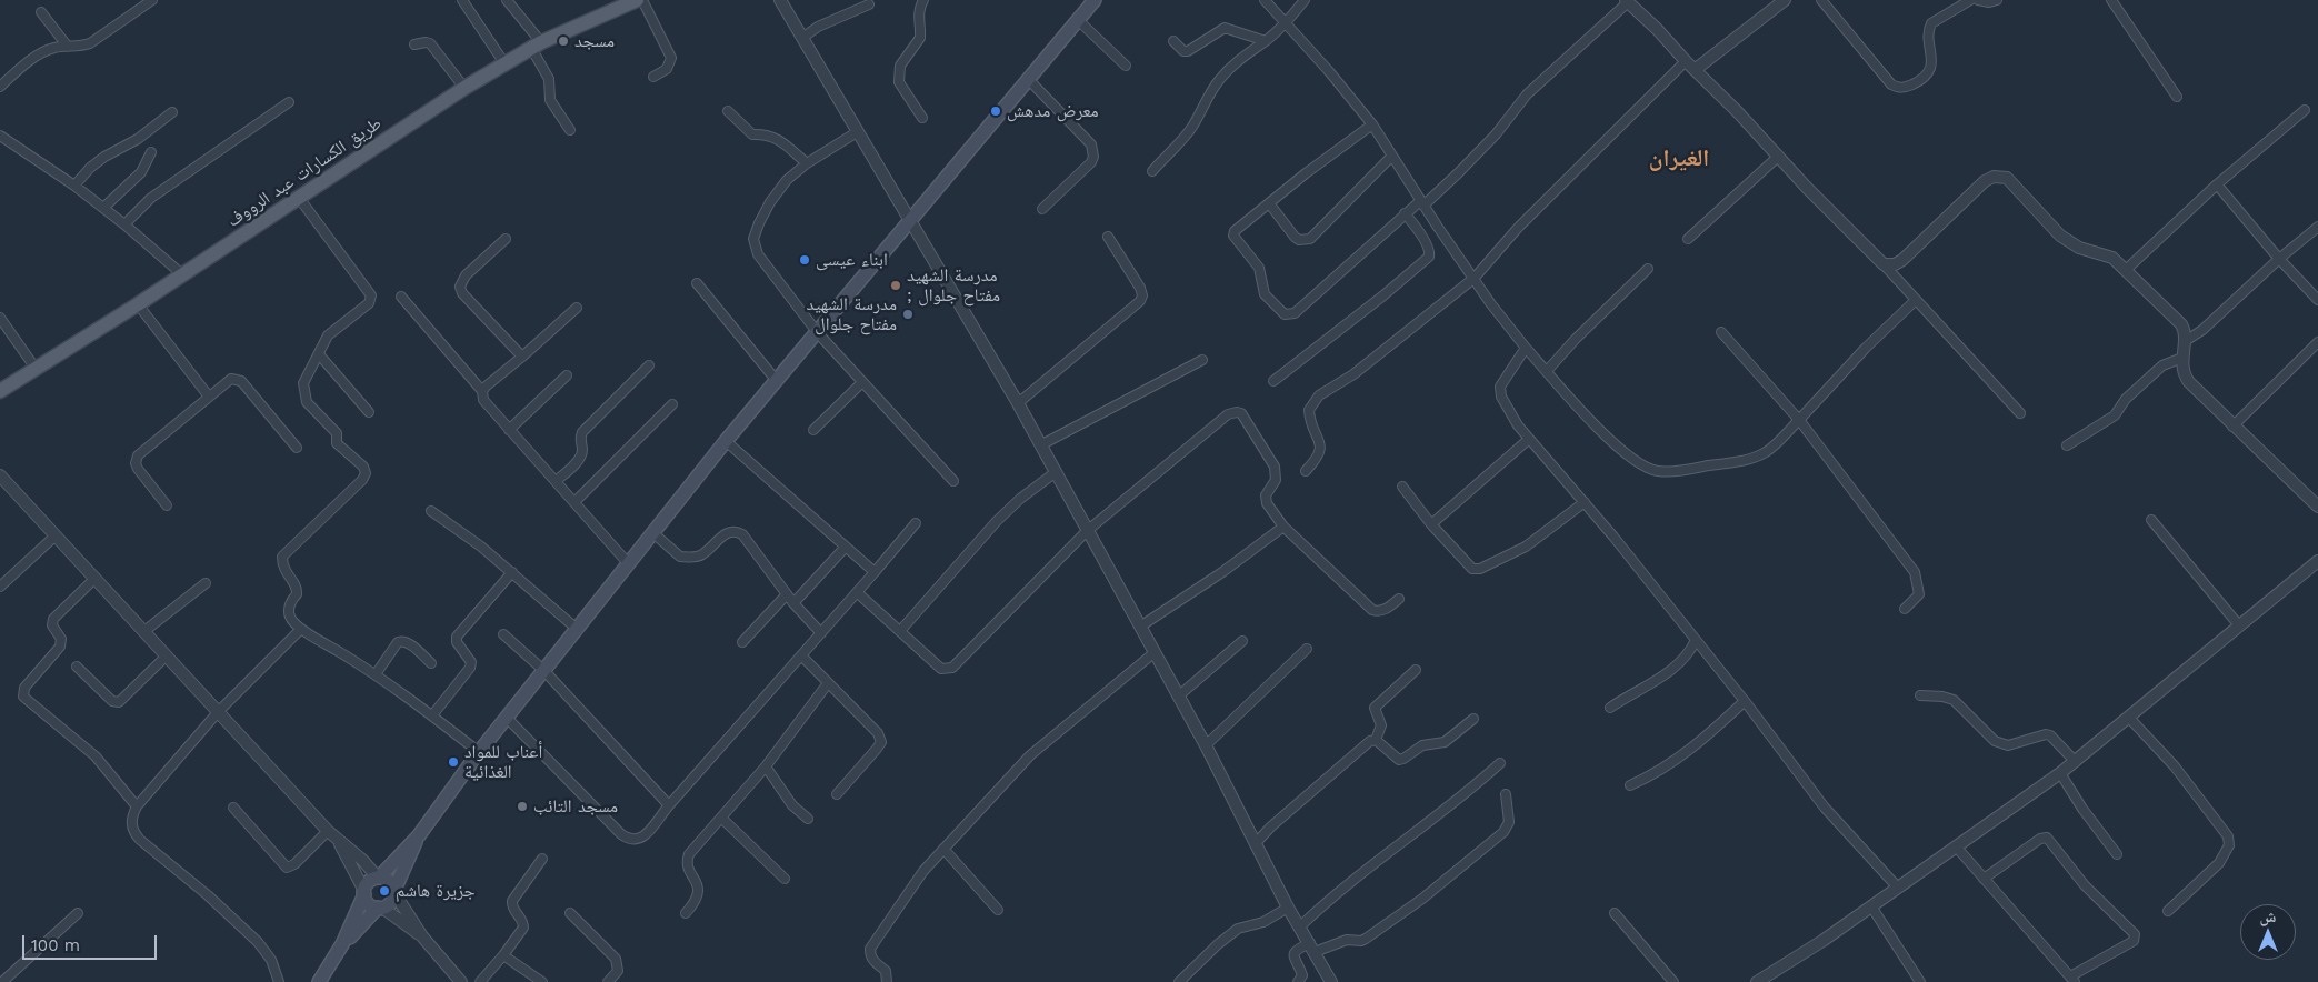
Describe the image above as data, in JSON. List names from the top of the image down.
{
  "streets": {
    "main road": ["طريق الكسارات عبد الرووف"]
  },
  "districts": ["الغيران"],
  "places": [
    "مسجد",
    "معرض مدهش",
    "ابناء عيسى",
    "مدرسة الشهيد ; مفتاح جلوال",
    "مدرسة الشهيد مفتاح جلوال",
    "أعناب للمواد الغذائية",
    "مسجد التائب",
    "جزيرة هاشم"
  ],
  "scale_bar": "100 m",
  "north": "top"
}
